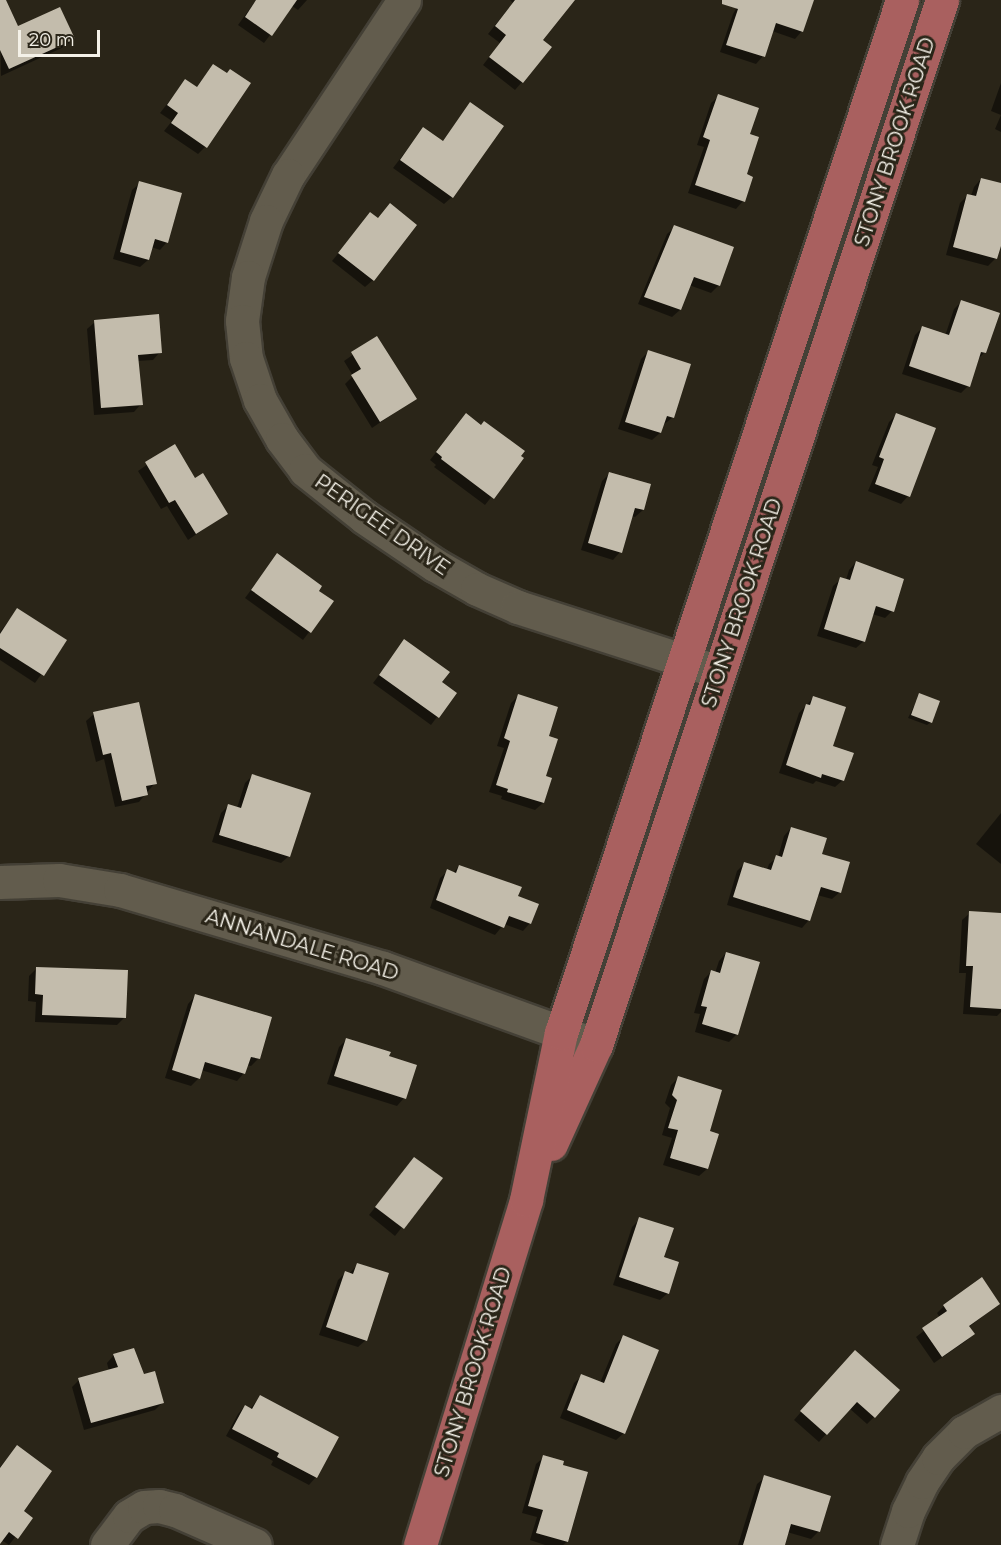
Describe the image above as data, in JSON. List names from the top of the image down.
{
  "streets": {
    "main road": ["STONY BROOK ROAD"],
    "street": ["PERIGEE DRIVE", "ANNANDALE ROAD"]
  },
  "crossings": [
    ["STONY BROOK ROAD", "PERIGEE DRIVE"],
    ["STONY BROOK ROAD", "ANNANDALE ROAD"]
  ],
  "scale_bar": "20 m"
}
